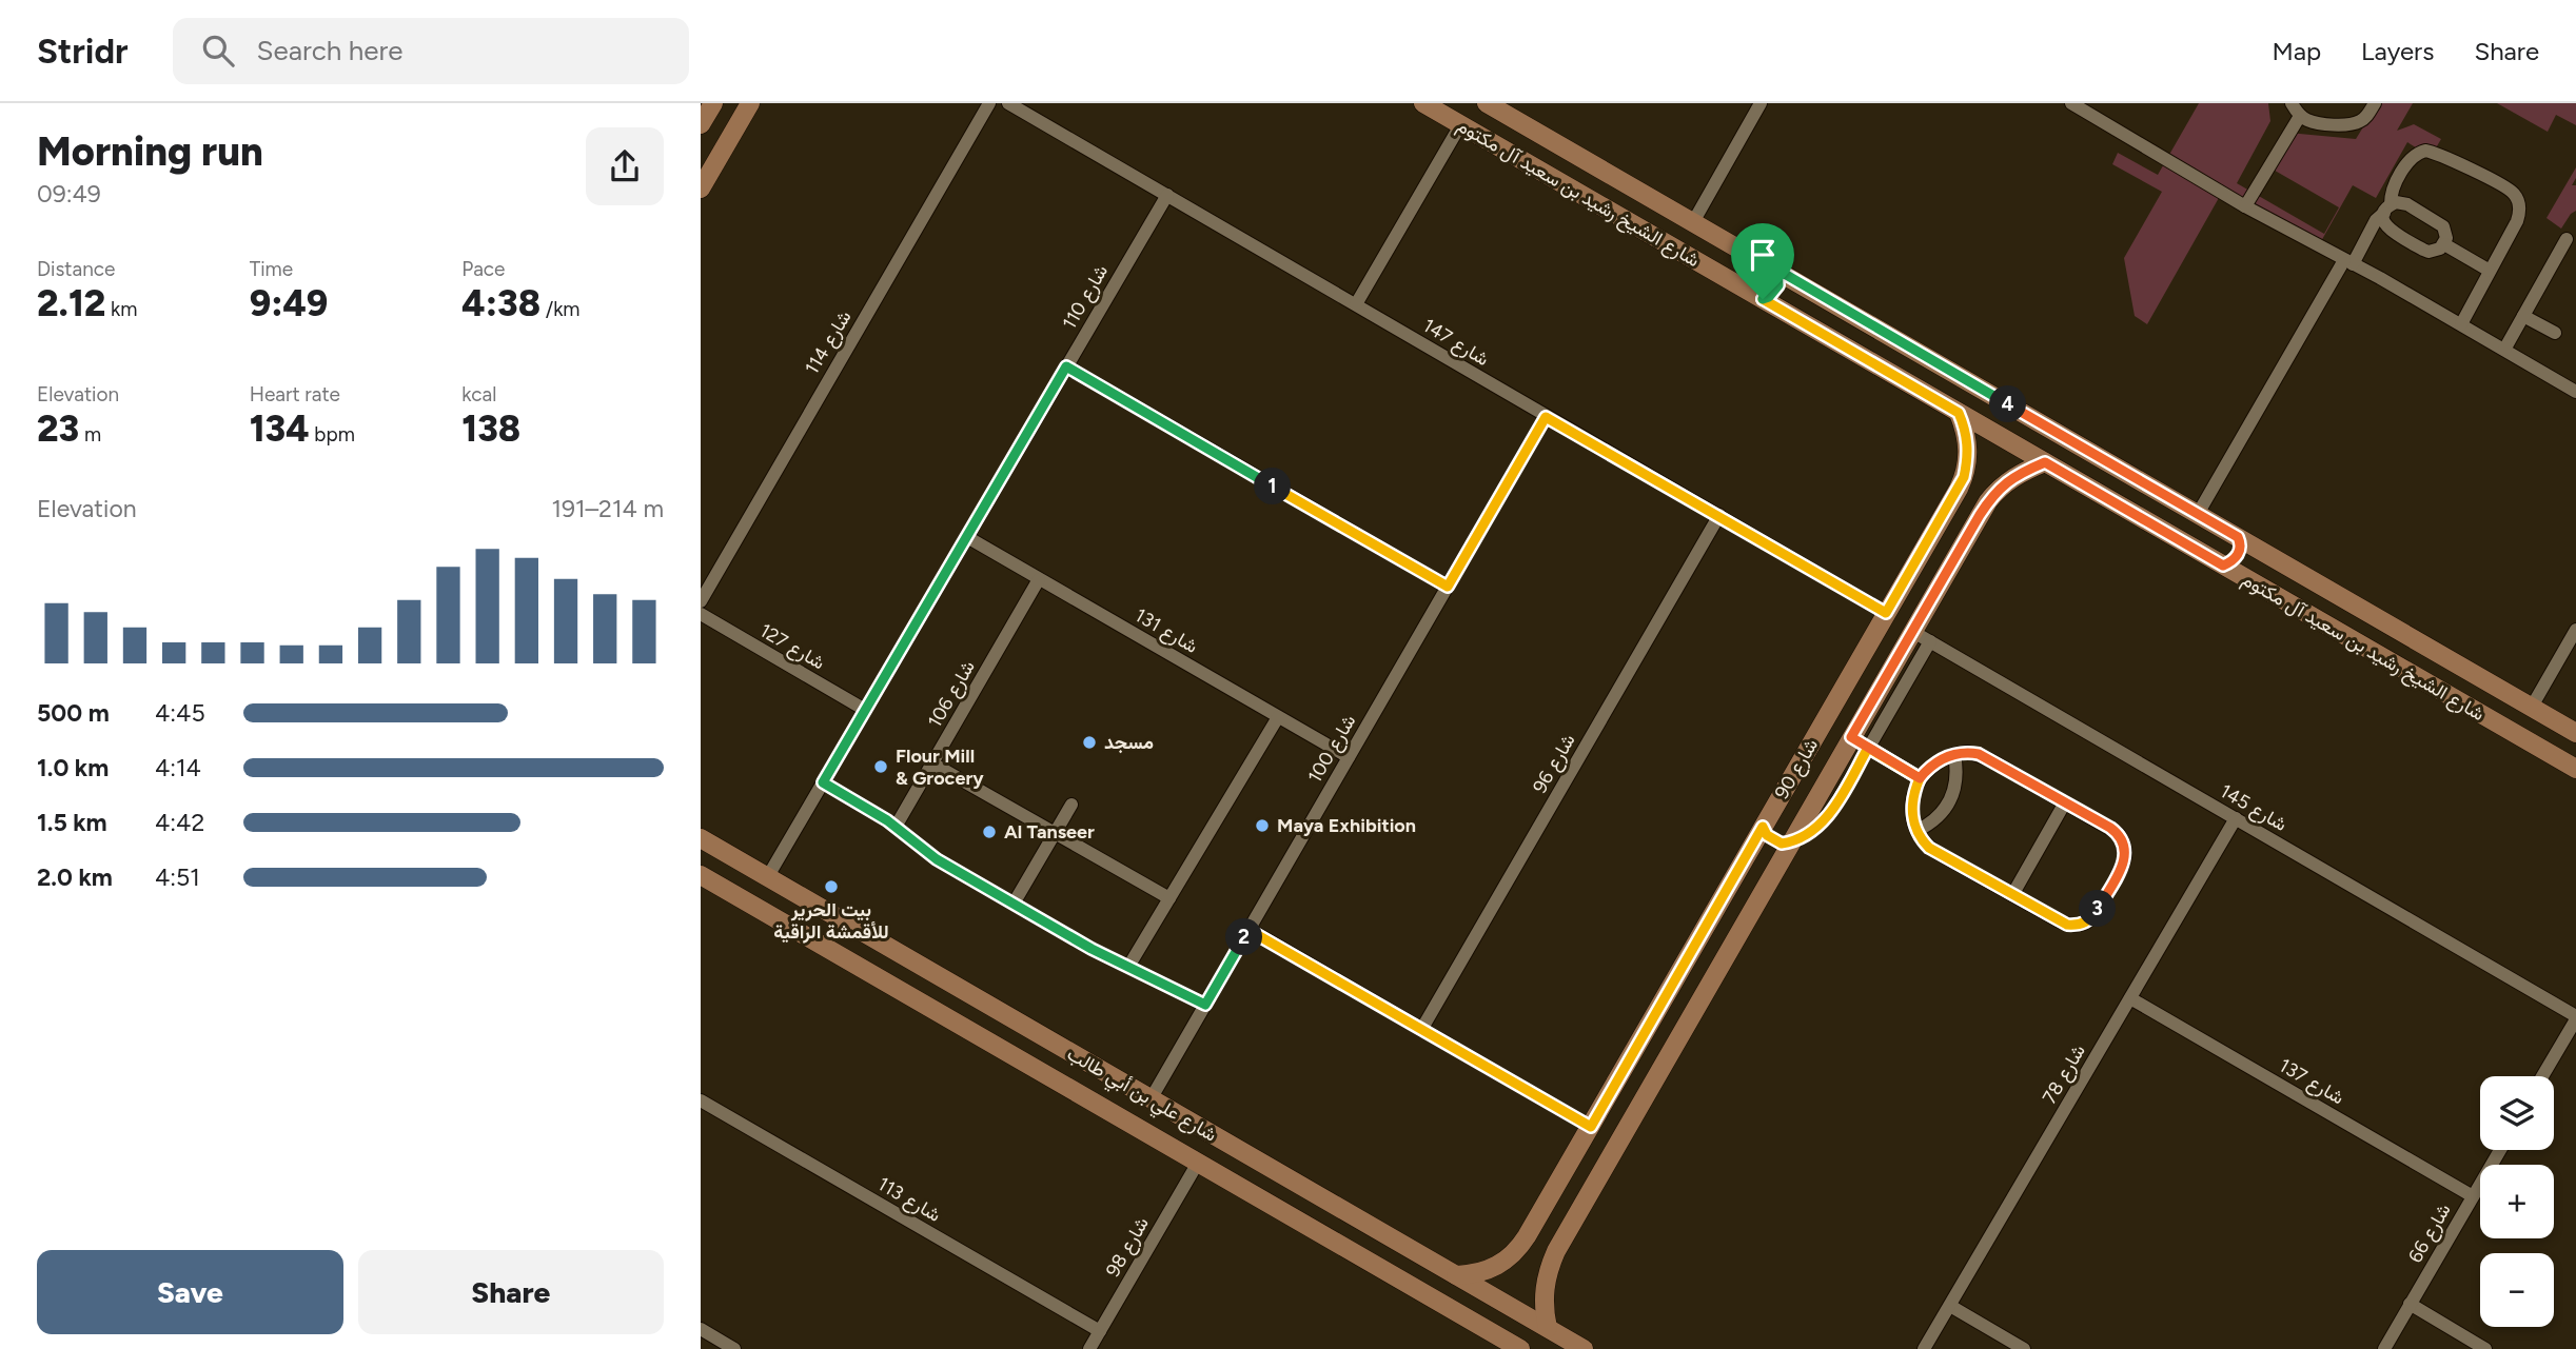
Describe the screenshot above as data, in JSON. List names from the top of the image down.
{
  "streets": {
    "street": [
      "شارع الشيخ رشيد بن سعيد آل مكتوم",
      "شارع 110",
      "شارع 114",
      "شارع 147",
      "شارع 131",
      "شارع 127",
      "شارع 106",
      "شارع 100",
      "شارع 96",
      "شارع 90",
      "شارع 145",
      "شارع 78",
      "شارع 137",
      "شارع علي بن أبي طالب",
      "شارع 113",
      "شارع 66",
      "شارع 98"
    ]
  },
  "crossings": [
    ["شارع الشيخ رشيد بن سعيد آل مكتوم", "شارع 90"],
    ["شارع 110", "شارع 147"],
    ["شارع 110", "شارع 131"],
    ["شارع 110", "شارع 127"],
    ["شارع 110", "شارع علي بن أبي طالب"],
    ["شارع 147", "شارع 100"],
    ["شارع 147", "شارع 96"],
    ["شارع 147", "شارع 90"],
    ["شارع 131", "شارع 106"],
    ["شارع 131", "شارع 100"],
    ["شارع 100", "شارع علي بن أبي طالب"],
    ["شارع 90", "شارع 145"],
    ["شارع 90", "شارع علي بن أبي طالب"],
    ["شارع 145", "شارع 78"],
    ["شارع 78", "شارع 137"],
    ["شارع 137", "شارع 66"],
    ["شارع علي بن أبي طالب", "شارع 98"],
    ["شارع 113", "شارع 98"]
  ],
  "places": [
    "مسجد",
    "Flour Mill & Grocery",
    "Maya Exhibition",
    "Al Tanseer",
    "بيت الحرير للأقمشة الراقية"
  ],
  "page": {
    "header": "Stridr",
    "search": "Search here",
    "nav": ["Map", "Layers", "Share"],
    "heading": ["Morning run", "09:49"],
    "stats": [
      ["Distance", "2.12 km"],
      ["Time", "9:49"],
      ["Pace", "4:38 /km"],
      ["Elevation", "23 m"],
      ["Heart rate", "134 bpm"],
      ["kcal", "138"]
    ],
    "pins": [
      "4",
      "1",
      "3",
      "2"
    ],
    "chart": ["Elevation", "191–214 m"],
    "list": [
      {
        "name": "500 m",
        "note": "4:45"
      },
      {
        "name": "1.0 km",
        "note": "4:14"
      },
      {
        "name": "1.5 km",
        "note": "4:42"
      },
      {
        "name": "2.0 km",
        "note": "4:51"
      }
    ],
    "map_buttons": ["+", "−"],
    "buttons": ["Save", "Share"]
  }
}
